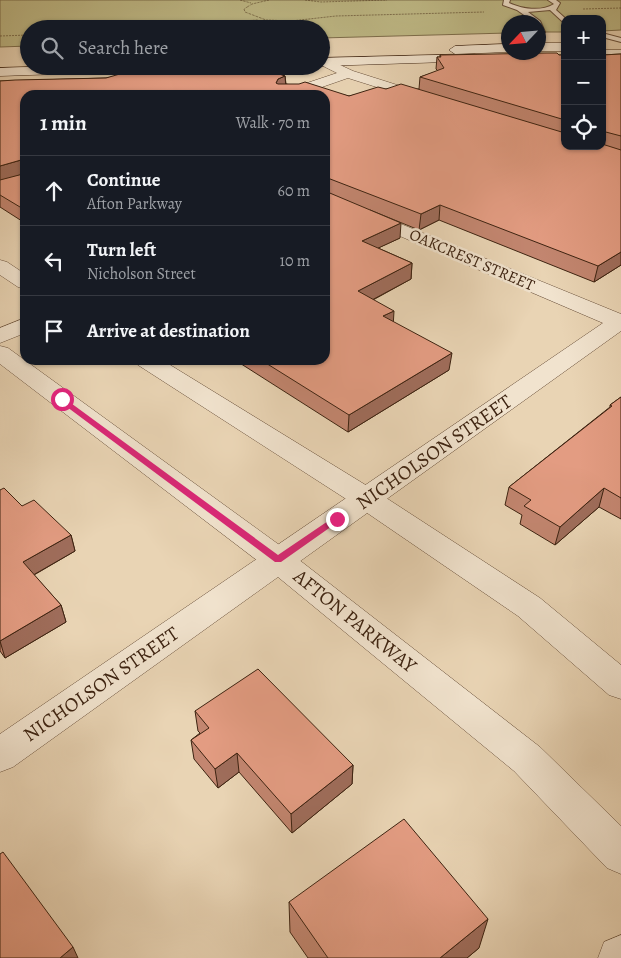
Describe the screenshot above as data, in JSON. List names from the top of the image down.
{
  "streets": {
    "street": ["OAKCREST STREET", "NICHOLSON STREET", "AFTON PARKWAY"]
  },
  "crossings": [
    ["OAKCREST STREET", "NICHOLSON STREET"],
    ["NICHOLSON STREET", "AFTON PARKWAY"]
  ],
  "north": "bottom left",
  "page": {
    "map_buttons": ["+", "−"],
    "search": "Search here",
    "heading": ["1 min", "Walk · 70 m"],
    "list": [
      ["Continue", "Afton Parkway", "60 m"],
      ["Turn left", "Nicholson Street", "10 m"],
      "Arrive at destination"
    ]
  }
}
